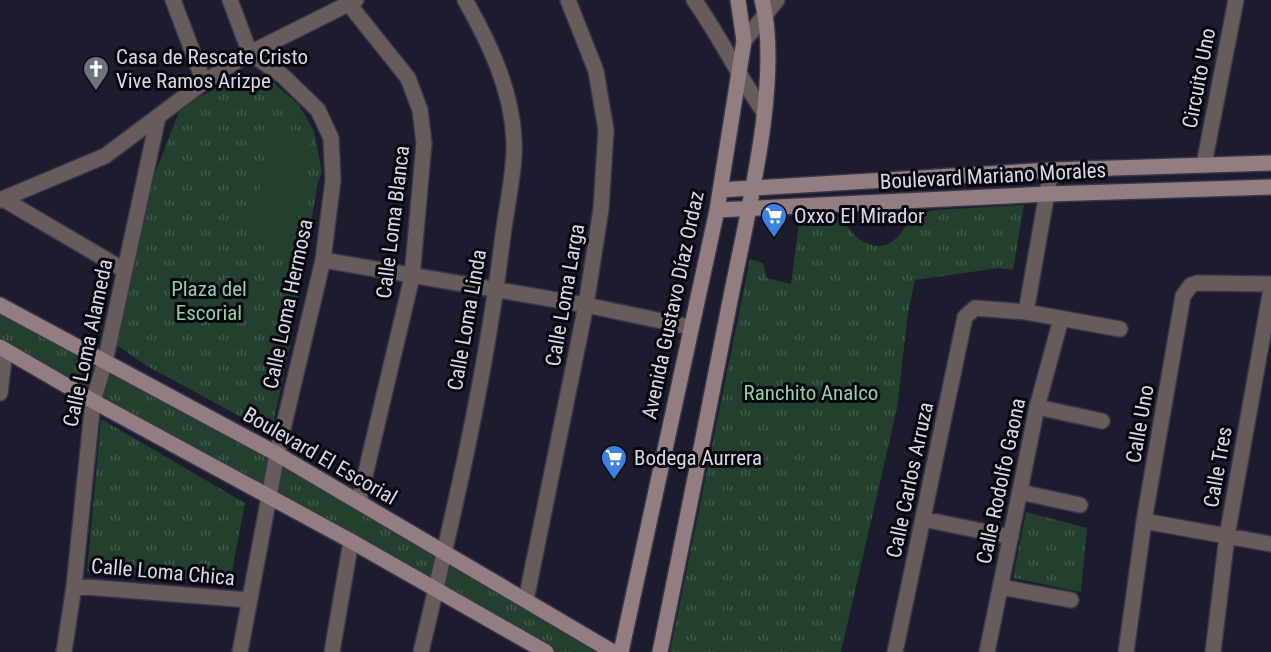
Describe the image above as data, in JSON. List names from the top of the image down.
{
  "streets": {
    "street": [
      "Circuito Uno",
      "Boulevard Mariano Morales",
      "Calle Loma Blanca",
      "Calle Loma Larga",
      "Calle Loma Hermosa",
      "Avenida Gustavo Díaz Ordaz",
      "Calle Loma Linda",
      "Calle Loma Alameda",
      "Calle Uno",
      "Boulevard El Escorial",
      "Calle Tres",
      "Calle Carlos Arruza",
      "Calle Rodolfo Gaona",
      "Calle Loma Chica"
    ]
  },
  "crossings": [
    ["Circuito Uno", "Boulevard Mariano Morales"],
    ["Boulevard Mariano Morales", "Avenida Gustavo Díaz Ordaz"],
    ["Calle Loma Blanca", "Boulevard El Escorial"],
    ["Calle Loma Larga", "Boulevard El Escorial"],
    ["Calle Loma Hermosa", "Boulevard El Escorial"],
    ["Calle Loma Hermosa", "Calle Loma Chica"],
    ["Calle Loma Linda", "Boulevard El Escorial"],
    ["Calle Loma Alameda", "Boulevard El Escorial"],
    ["Calle Loma Alameda", "Calle Loma Chica"]
  ],
  "parks": ["Plaza del Escorial", "Ranchito Analco"],
  "places": {
    "church": ["Casa de Rescate Cristo Vive Ramos Arizpe"],
    "supermarket": ["Oxxo El Mirador", "Bodega Aurrera"]
  }
}
